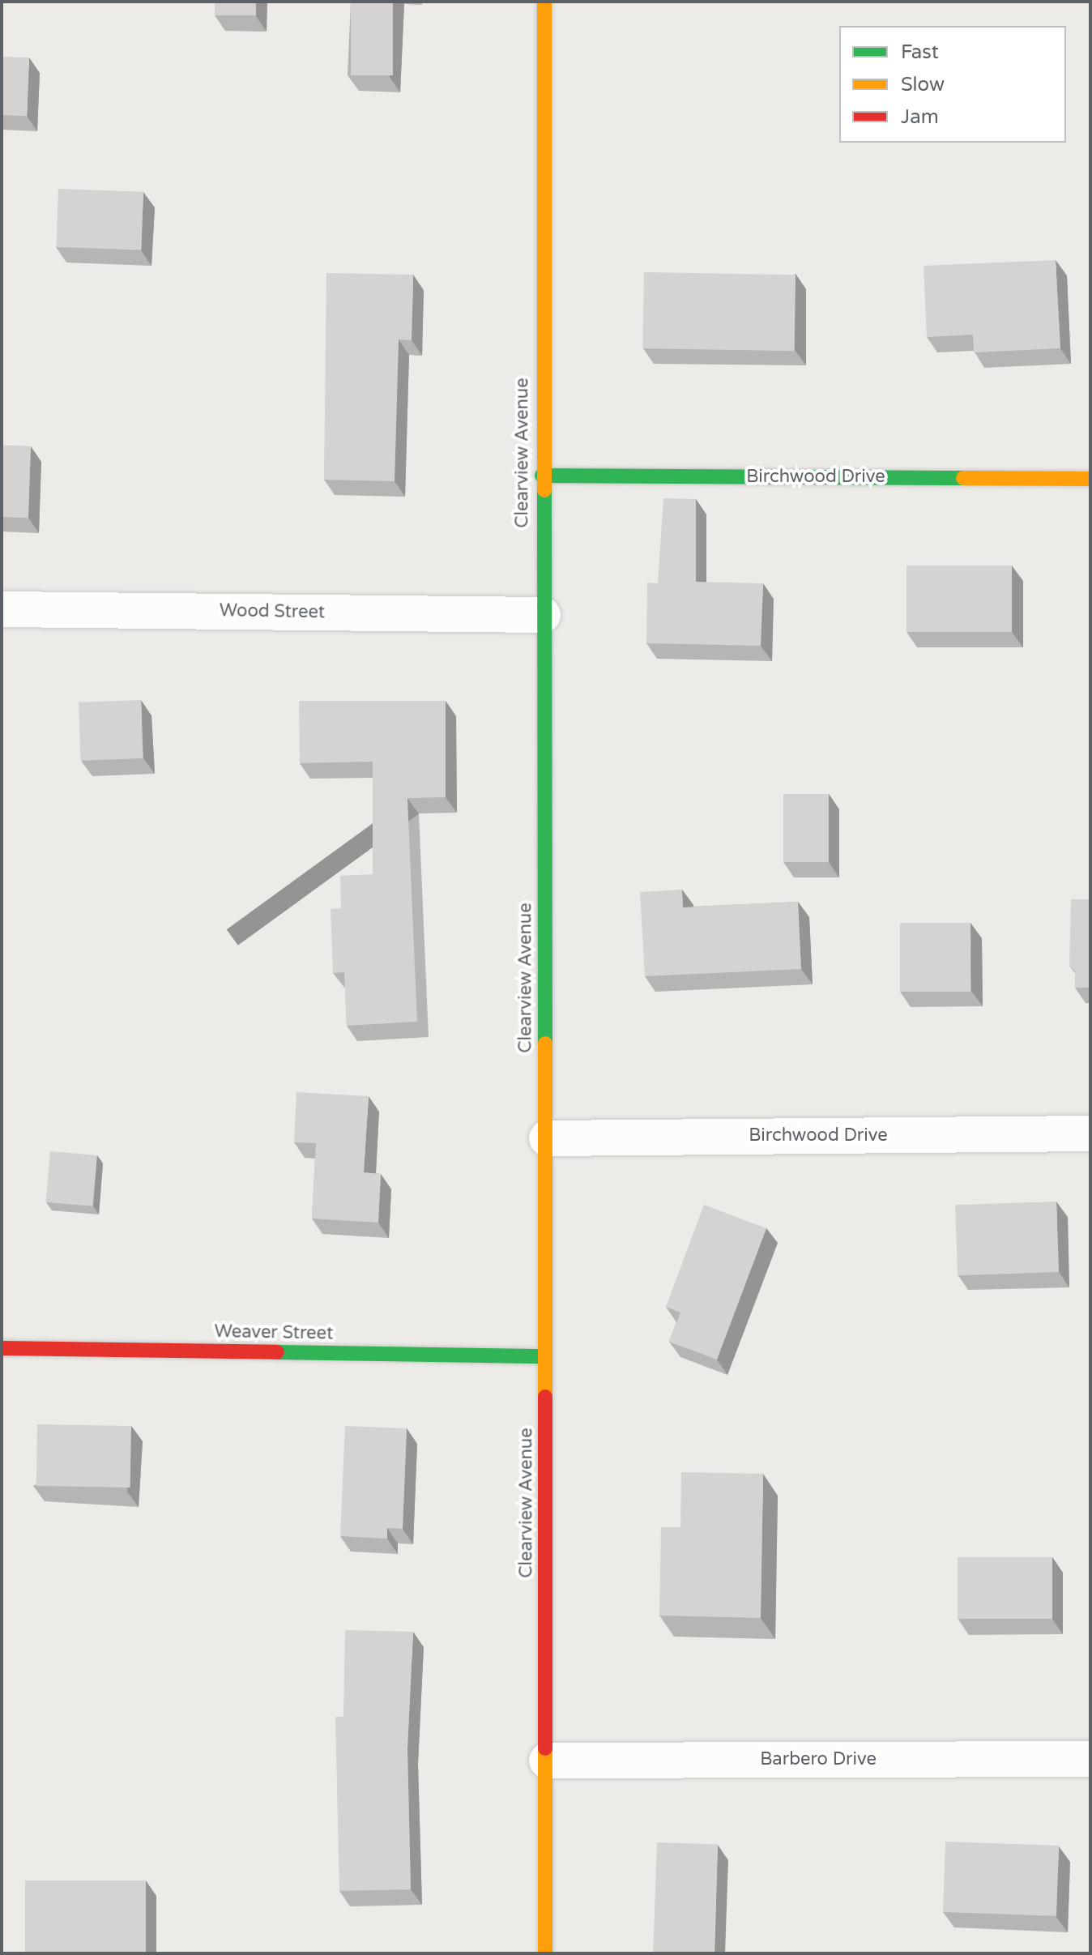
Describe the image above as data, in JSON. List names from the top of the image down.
{
  "streets": {
    "street": [
      "Clearview Avenue",
      "Birchwood Drive",
      "Wood Street",
      "Weaver Street",
      "Barbero Drive"
    ]
  },
  "crossings": [
    ["Clearview Avenue", "Birchwood Drive"],
    ["Clearview Avenue", "Wood Street"],
    ["Clearview Avenue", "Weaver Street"],
    ["Clearview Avenue", "Barbero Drive"]
  ],
  "legend": ["Fast", "Slow", "Jam"]
}
